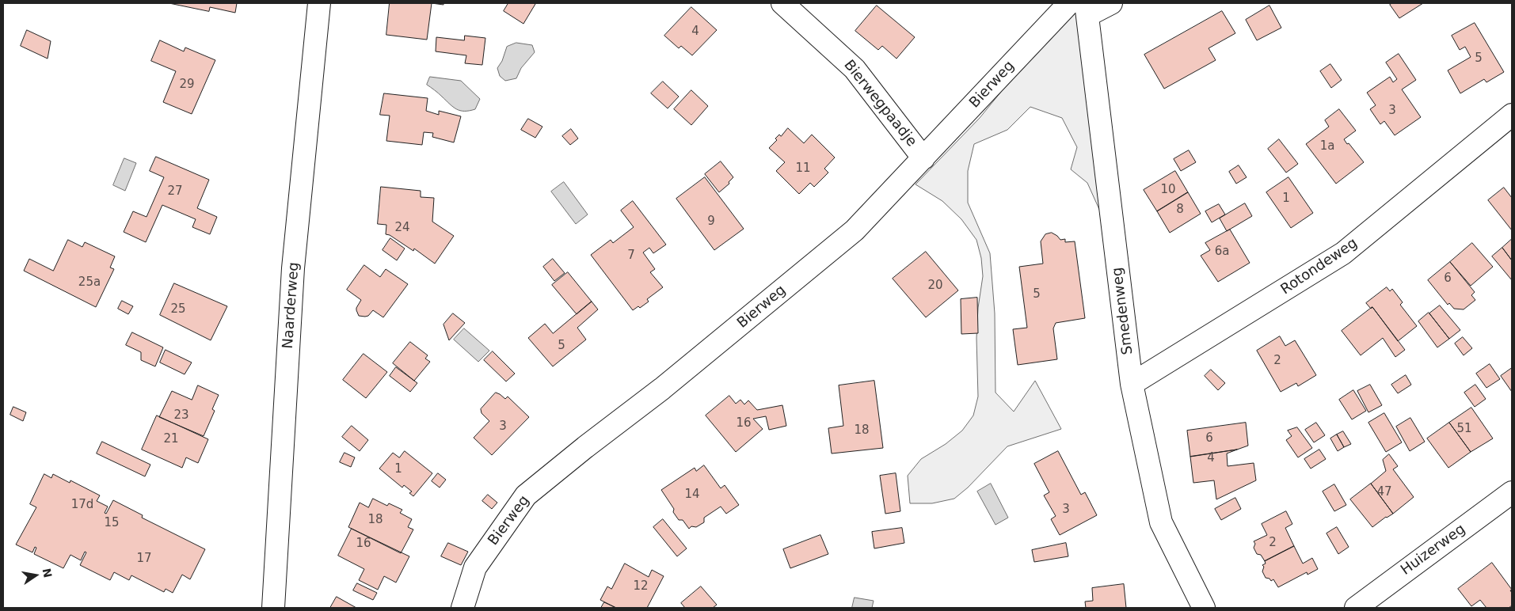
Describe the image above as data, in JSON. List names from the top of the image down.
{
  "streets": {
    "street": [
      "Bierweg",
      "Bierwegpaadje",
      "Rotondeweg",
      "Naarderweg",
      "Smedenweg",
      "Huizerweg"
    ]
  },
  "crossings": [
    ["Bierweg", "Bierwegpaadje"],
    ["Rotondeweg", "Smedenweg"]
  ],
  "house_numbers": [
    "4",
    "5",
    "29",
    "3",
    "1a",
    "11",
    "10",
    "27",
    "1",
    "8",
    "9",
    "24",
    "6a",
    "7",
    "6",
    "25a",
    "20",
    "5",
    "25",
    "5",
    "2",
    "23",
    "16",
    "3",
    "51",
    "18",
    "6",
    "21",
    "4",
    "1",
    "47",
    "14",
    "17d",
    "3",
    "18",
    "15",
    "2",
    "16",
    "17",
    "12"
  ],
  "north": "right"
}
